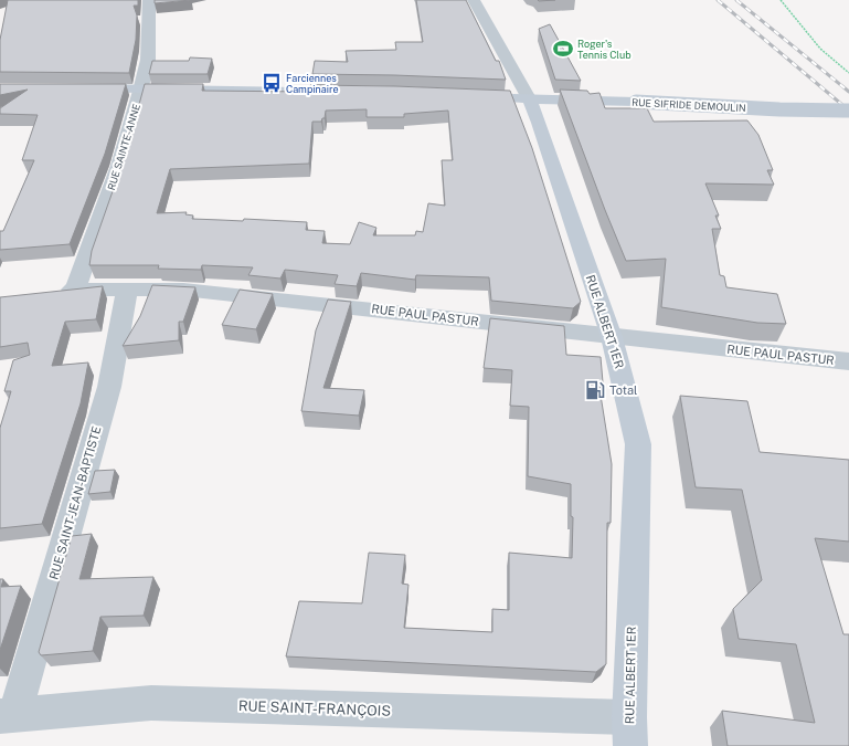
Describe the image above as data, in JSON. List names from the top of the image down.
{
  "streets": {
    "main road": ["RUE SIFRIDE DEMOULIN", "RUE ALBERT 1ER"],
    "street": [
      "RUE SAINTE-ANNE",
      "RUE PAUL PASTUR",
      "RUE SAINT-JEAN-BAPTISTE",
      "RUE SAINT-FRANÇOIS"
    ]
  },
  "crossings": [
    ["RUE SIFRIDE DEMOULIN", "RUE ALBERT 1ER"],
    ["RUE SAINTE-ANNE", "RUE PAUL PASTUR"],
    ["RUE PAUL PASTUR", "RUE ALBERT 1ER"],
    ["RUE PAUL PASTUR", "RUE SAINT-JEAN-BAPTISTE"],
    ["RUE ALBERT 1ER", "RUE SAINT-FRANÇOIS"],
    ["RUE SAINT-JEAN-BAPTISTE", "RUE SAINT-FRANÇOIS"]
  ],
  "places": {
    "sports": ["Roger's Tennis Club"],
    "bus stop": ["Farciennes Campinaire"],
    "fuel station": ["Total"]
  }
}
